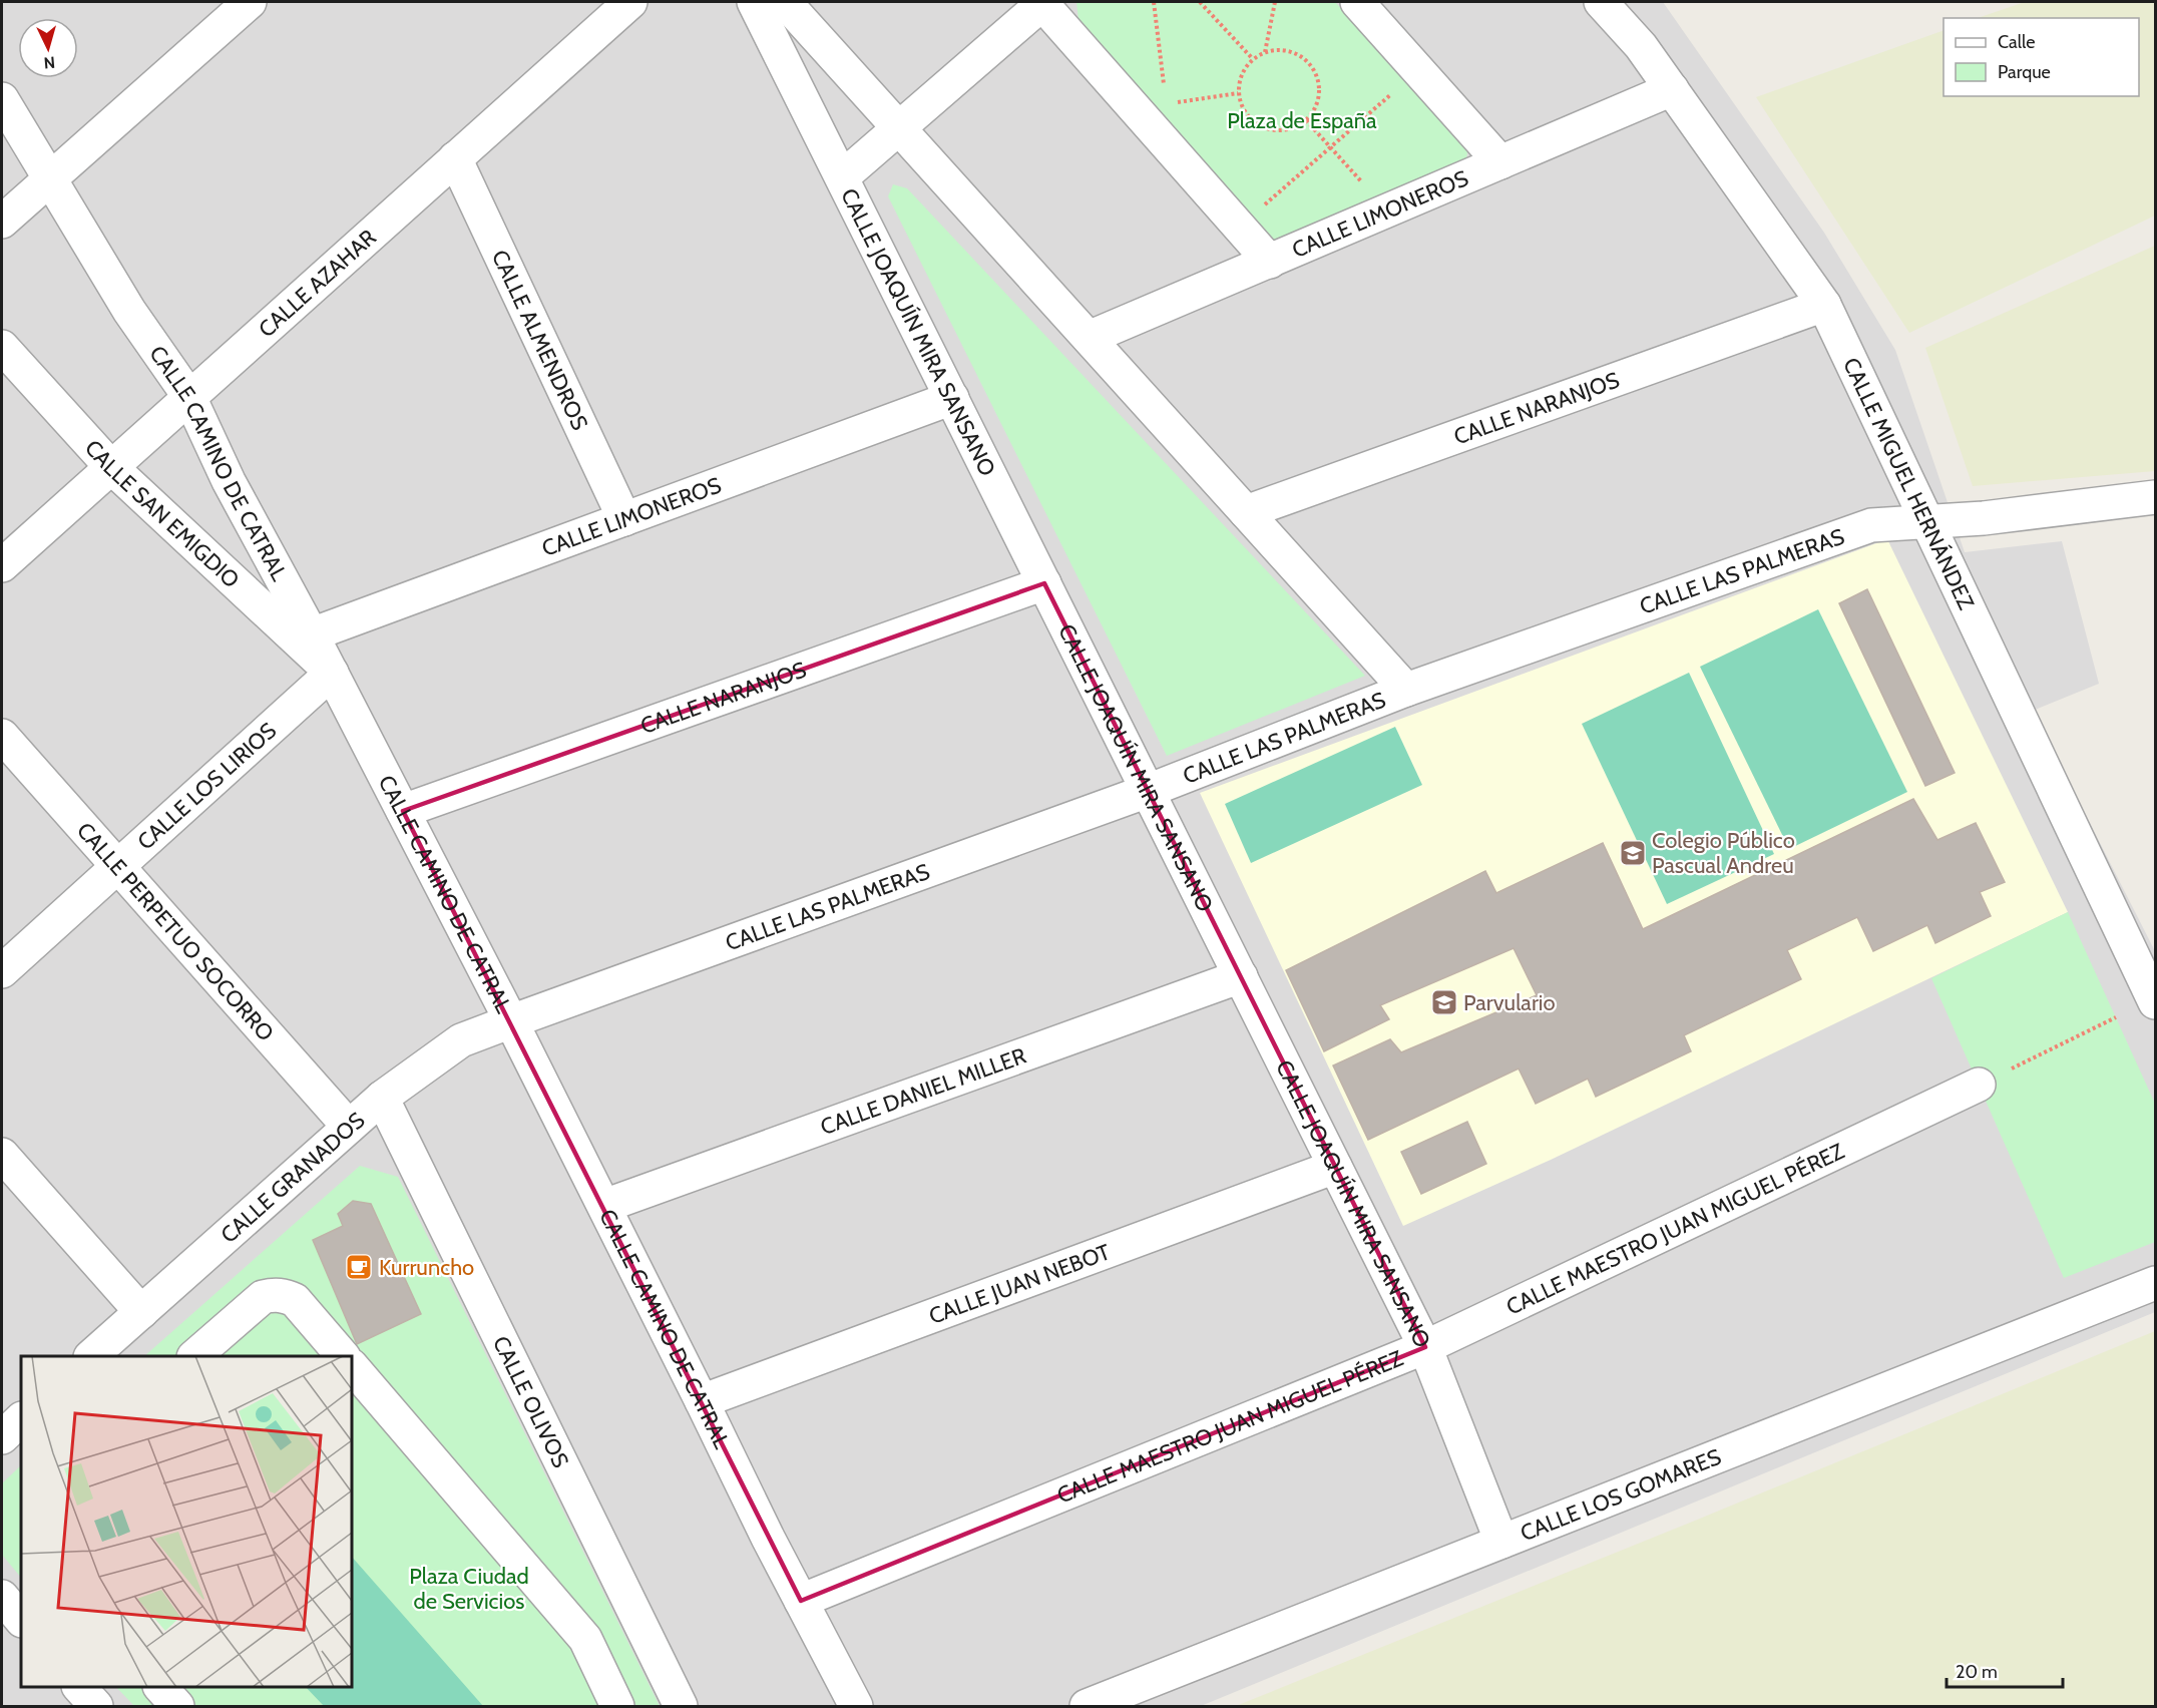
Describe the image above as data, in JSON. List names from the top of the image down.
{
  "streets": {
    "street": [
      "CALLE LIMONEROS",
      "CALLE AZAHAR",
      "CALLE JOAQUÍN MIRA SANSANO",
      "CALLE ALMENDROS",
      "CALLE NARANJOS",
      "CALLE CAMINO DE CATRAL",
      "CALLE MIGUEL HERNÁNDEZ",
      "CALLE SAN EMIGDIO",
      "CALLE LAS PALMERAS",
      "CALLE LOS LIRIOS",
      "CALLE PERPETUO SOCORRO",
      "CALLE DANIEL MILLER",
      "CALLE GRANADOS",
      "CALLE MAESTRO JUAN MIGUEL PÉREZ",
      "CALLE JUAN NEBOT",
      "CALLE OLIVOS",
      "CALLE LOS GOMARES"
    ]
  },
  "crossings": [
    ["CALLE LIMONEROS", "CALLE JOAQUÍN MIRA SANSANO"],
    ["CALLE LIMONEROS", "CALLE ALMENDROS"],
    ["CALLE LIMONEROS", "CALLE CAMINO DE CATRAL"],
    ["CALLE LIMONEROS", "CALLE MIGUEL HERNÁNDEZ"],
    ["CALLE AZAHAR", "CALLE ALMENDROS"],
    ["CALLE AZAHAR", "CALLE CAMINO DE CATRAL"],
    ["CALLE AZAHAR", "CALLE SAN EMIGDIO"],
    ["CALLE JOAQUÍN MIRA SANSANO", "CALLE NARANJOS"],
    ["CALLE JOAQUÍN MIRA SANSANO", "CALLE LAS PALMERAS"],
    ["CALLE JOAQUÍN MIRA SANSANO", "CALLE DANIEL MILLER"],
    ["CALLE JOAQUÍN MIRA SANSANO", "CALLE MAESTRO JUAN MIGUEL PÉREZ"],
    ["CALLE JOAQUÍN MIRA SANSANO", "CALLE JUAN NEBOT"],
    ["CALLE JOAQUÍN MIRA SANSANO", "CALLE LOS GOMARES"],
    ["CALLE NARANJOS", "CALLE CAMINO DE CATRAL"],
    ["CALLE NARANJOS", "CALLE MIGUEL HERNÁNDEZ"],
    ["CALLE CAMINO DE CATRAL", "CALLE SAN EMIGDIO"],
    ["CALLE CAMINO DE CATRAL", "CALLE LAS PALMERAS"],
    ["CALLE CAMINO DE CATRAL", "CALLE LOS LIRIOS"],
    ["CALLE CAMINO DE CATRAL", "CALLE DANIEL MILLER"],
    ["CALLE CAMINO DE CATRAL", "CALLE GRANADOS"],
    ["CALLE CAMINO DE CATRAL", "CALLE MAESTRO JUAN MIGUEL PÉREZ"],
    ["CALLE CAMINO DE CATRAL", "CALLE JUAN NEBOT"],
    ["CALLE MIGUEL HERNÁNDEZ", "CALLE LAS PALMERAS"],
    ["CALLE SAN EMIGDIO", "CALLE LOS LIRIOS"],
    ["CALLE LAS PALMERAS", "CALLE GRANADOS"],
    ["CALLE LOS LIRIOS", "CALLE PERPETUO SOCORRO"],
    ["CALLE PERPETUO SOCORRO", "CALLE GRANADOS"],
    ["CALLE GRANADOS", "CALLE OLIVOS"]
  ],
  "parks": ["Plaza de España", "Plaza Ciudad de Servicios"],
  "places": {
    "school or university": ["Colegio Público Pascual Andreu", "Parvulario"],
    "cafe": ["Kurruncho"]
  },
  "legend": ["Calle", "Parque"],
  "scale_bar": "20 m",
  "north": "bottom"
}
